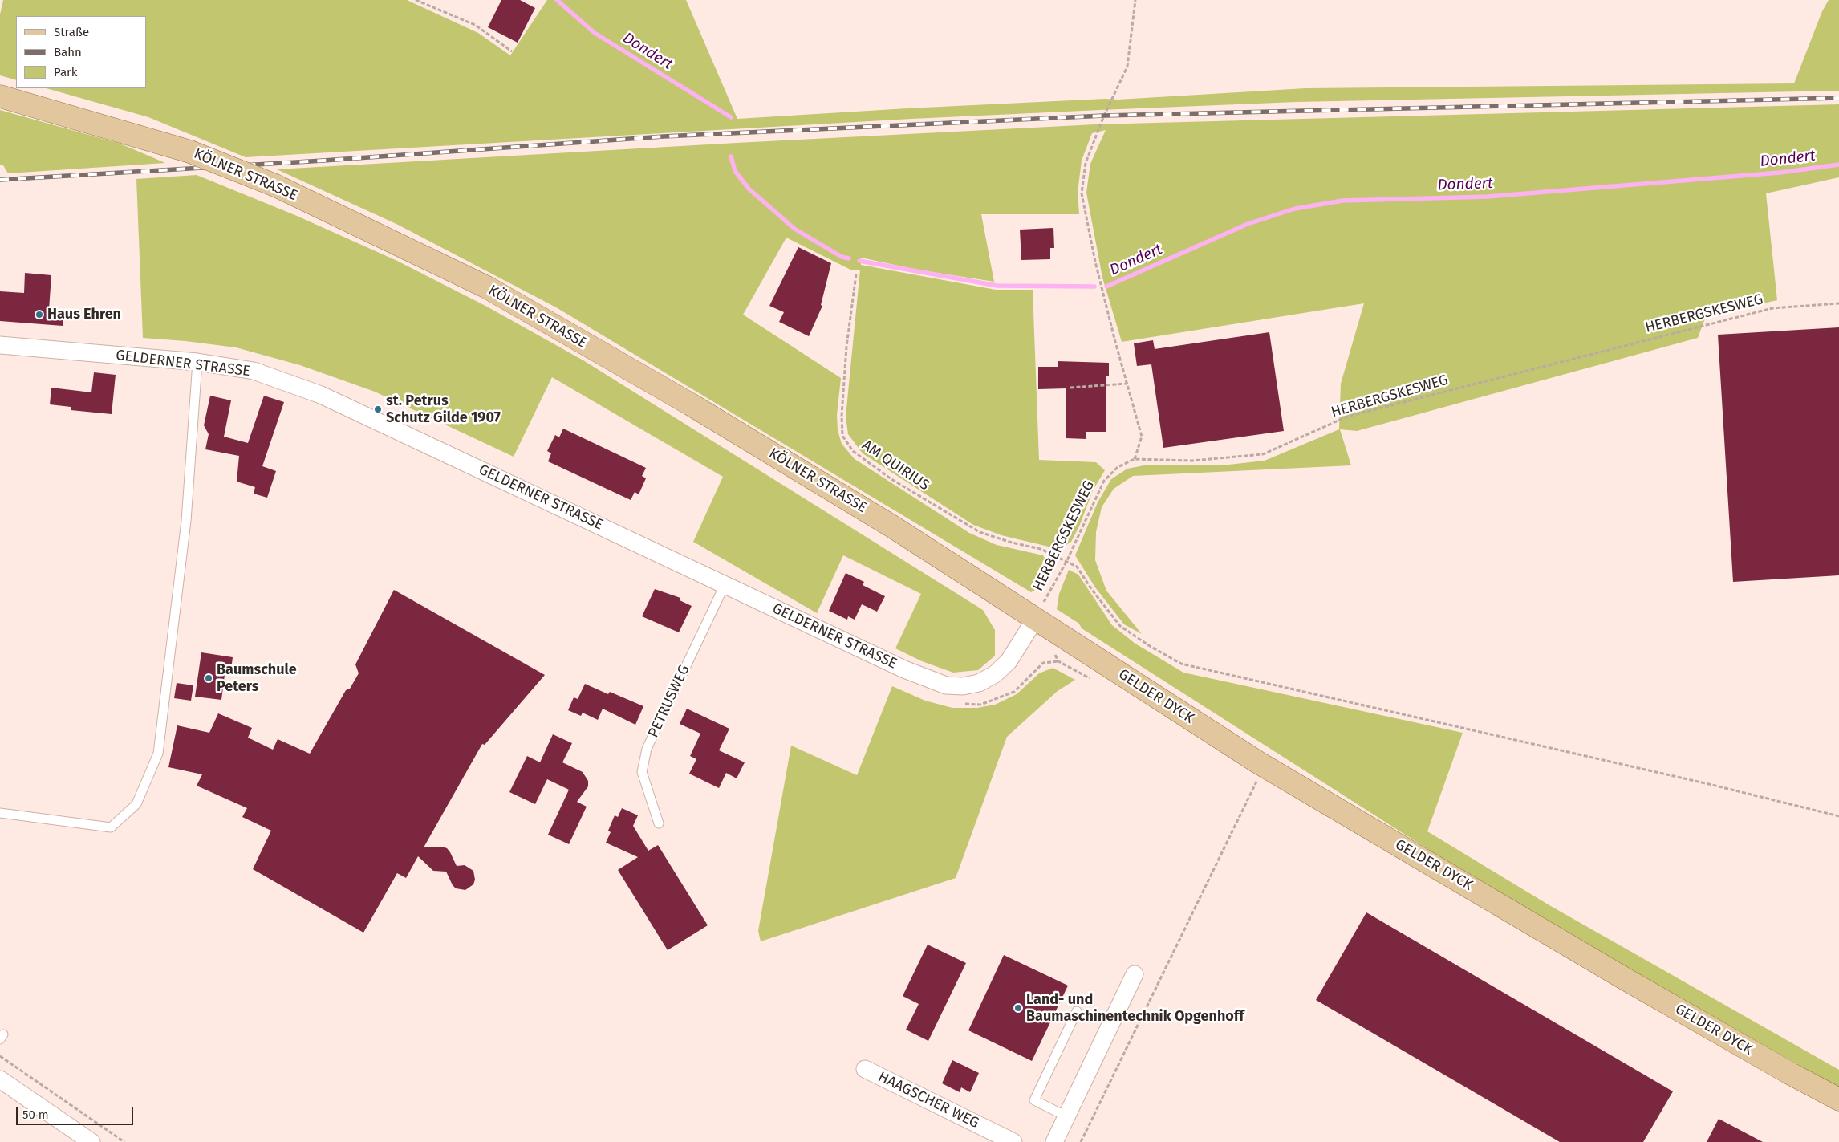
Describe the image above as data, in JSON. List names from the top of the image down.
{
  "streets": {
    "main road": ["KÖLNER STRASSE", "GELDER DYCK"],
    "street": ["GELDERNER STRASSE", "HAAGSCHER WEG"],
    "lane": ["PETRUSWEG"],
    "path": ["HERBERGSKESWEG", "AM QUIRIUS"]
  },
  "crossings": [
    ["KÖLNER STRASSE", "HERBERGSKESWEG"],
    ["KÖLNER STRASSE", "GELDERNER STRASSE"],
    ["KÖLNER STRASSE", "GELDER DYCK"],
    ["HERBERGSKESWEG", "GELDERNER STRASSE"],
    ["HERBERGSKESWEG", "AM QUIRIUS"],
    ["HERBERGSKESWEG", "GELDER DYCK"],
    ["GELDERNER STRASSE", "GELDER DYCK"],
    ["GELDERNER STRASSE", "PETRUSWEG"]
  ],
  "water": ["Dondert"],
  "places": [
    "Haus Ehren",
    "st. Petrus Schutz Gilde 1907",
    "Baumschule Peters",
    "Land- und Baumaschinentechnik Opgenhoff"
  ],
  "legend": ["Straße", "Bahn", "Park"],
  "scale_bar": "50 m"
}
